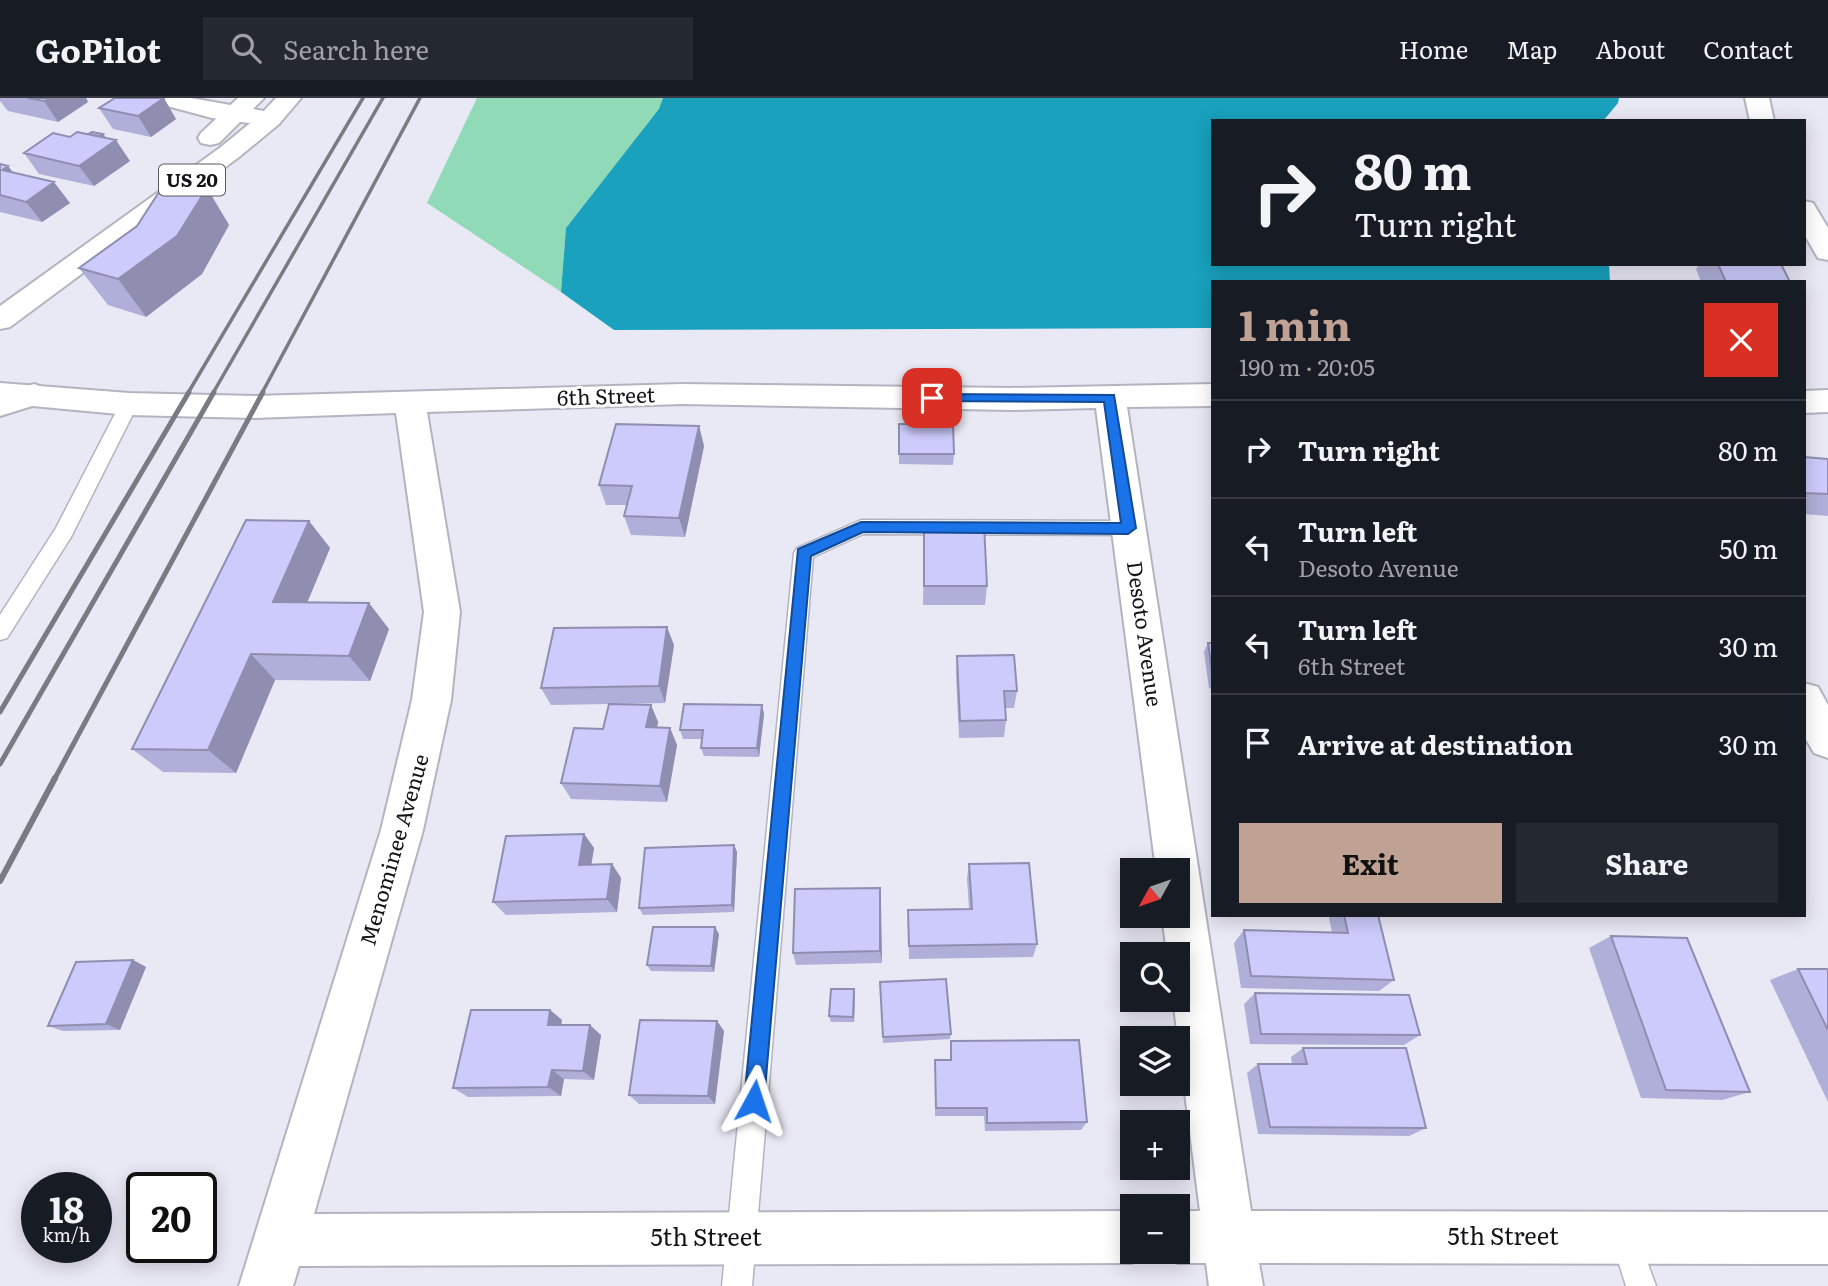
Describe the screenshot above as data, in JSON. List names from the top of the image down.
{
  "streets": {
    "main road": [
      "US 20",
      "6th Street",
      "Desoto Avenue",
      "Menominee Avenue",
      "5th Street"
    ]
  },
  "crossings": [
    ["6th Street", "Desoto Avenue"],
    ["6th Street", "Menominee Avenue"],
    ["Desoto Avenue", "5th Street"],
    ["Menominee Avenue", "5th Street"]
  ],
  "north": "bottom left",
  "page": {
    "header": "GoPilot",
    "search": "Search here",
    "nav": [
      "Home",
      "Map",
      "About",
      "Contact"
    ],
    "turn": ["80 m", "Turn right"],
    "heading": ["1 min", "190 m · 20:05"],
    "list": [
      {
        "name": "Turn right",
        "value": "80 m"
      },
      {
        "name": "Turn left",
        "note": "Desoto Avenue",
        "value": "50 m"
      },
      {
        "name": "Turn left",
        "note": "6th Street",
        "value": "30 m"
      },
      {
        "name": "Arrive at destination",
        "value": "30 m"
      }
    ],
    "buttons": ["Exit", "Share"],
    "map_buttons": ["+", "−"],
    "speed": "18 km/h",
    "limit": "20"
  }
}
